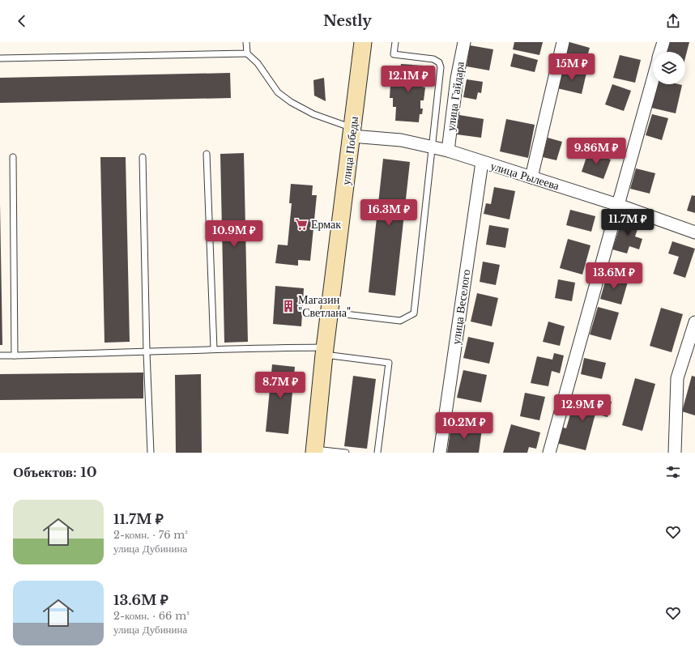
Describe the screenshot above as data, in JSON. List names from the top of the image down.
{
  "streets": {
    "street": [
      "улица Гайдара",
      "улица Победы",
      "улица Рылеева",
      "улица Веселого"
    ]
  },
  "crossings": [
    ["улица Гайдара", "улица Рылеева"],
    ["улица Победы", "улица Рылеева"],
    ["улица Рылеева", "улица Веселого"]
  ],
  "places": {
    "supermarket": ["Ермак"],
    "building": ["Магазин \"Светлана\""]
  },
  "page": {
    "header": "Nestly",
    "price": [
      "15M ₽",
      "12.1M ₽",
      "9.86M ₽",
      "16.3M ₽",
      "11.7M ₽",
      "10.9M ₽",
      "13.6M ₽",
      "8.7M ₽",
      "12.9M ₽",
      "10.2M ₽"
    ],
    "heading": "Объектов: 10",
    "list": [
      {
        "name": "11.7M ₽",
        "note": "2-комн. · 76 m² · улица Дубинина"
      },
      {
        "name": "13.6M ₽",
        "note": "2-комн. · 66 m² · улица Дубинина"
      }
    ]
  }
}
